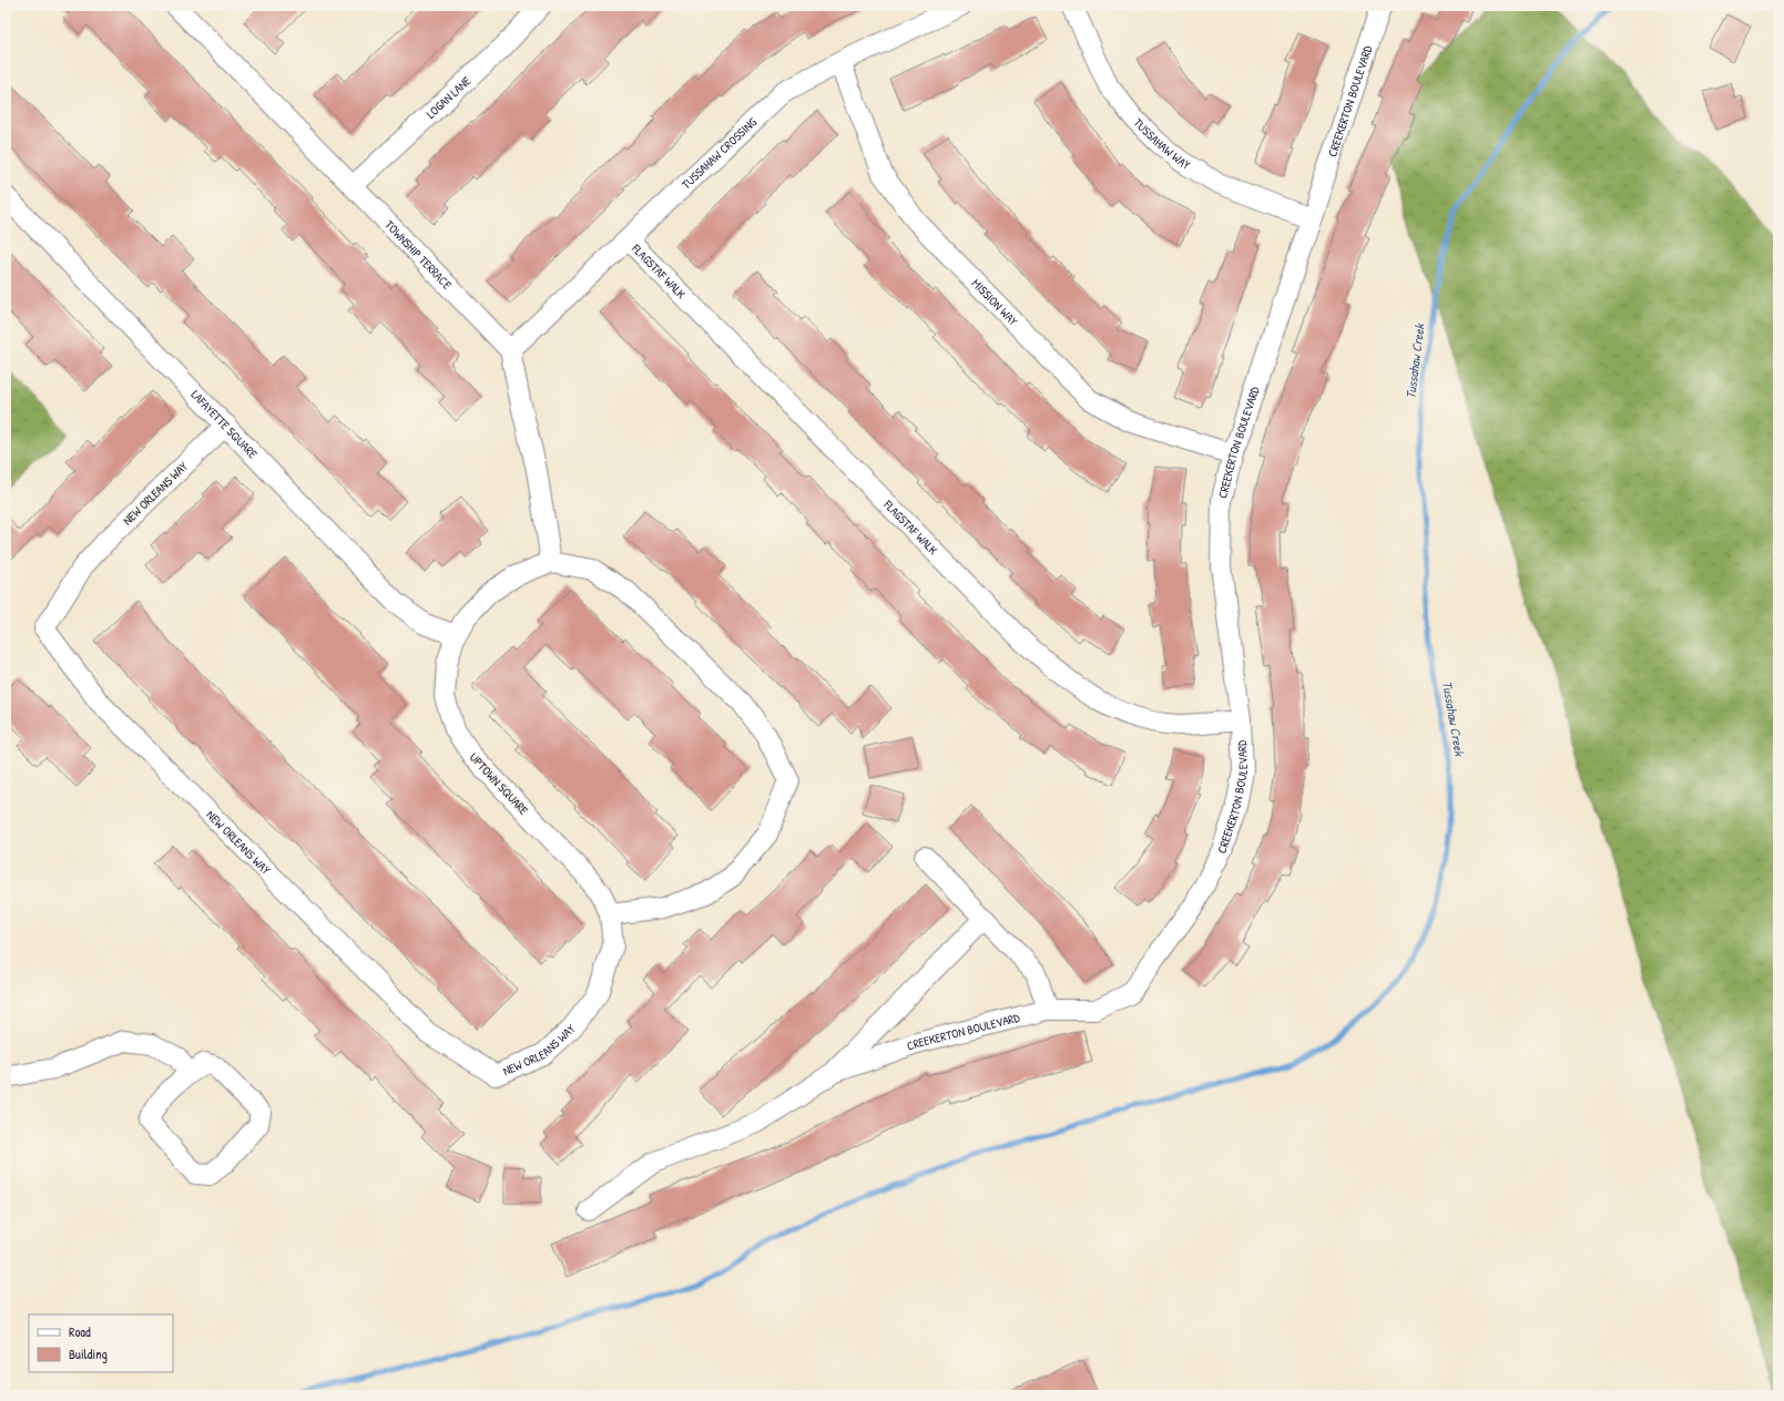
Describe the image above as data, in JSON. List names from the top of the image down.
{
  "streets": {
    "street": [
      "LOGAN LANE",
      "CREEKERTON BOULEVARD",
      "TUSSAHAW WAY",
      "TUSSAHAW CROSSING",
      "TOWNSHIP TERRACE",
      "FLAGSTAF WALK",
      "MISSION WAY",
      "LAFAYETTE SQUARE",
      "NEW ORLEANS WAY",
      "UPTOWN SQUARE"
    ]
  },
  "crossings": [
    ["LOGAN LANE", "TOWNSHIP TERRACE"],
    ["CREEKERTON BOULEVARD", "TUSSAHAW WAY"],
    ["CREEKERTON BOULEVARD", "FLAGSTAF WALK"],
    ["CREEKERTON BOULEVARD", "MISSION WAY"],
    ["TUSSAHAW CROSSING", "TOWNSHIP TERRACE"],
    ["TUSSAHAW CROSSING", "FLAGSTAF WALK"],
    ["TUSSAHAW CROSSING", "MISSION WAY"],
    ["LAFAYETTE SQUARE", "NEW ORLEANS WAY"],
    ["LAFAYETTE SQUARE", "UPTOWN SQUARE"],
    ["NEW ORLEANS WAY", "UPTOWN SQUARE"]
  ],
  "water": ["Tussahaw Creek"],
  "legend": ["Road", "Building"]
}
